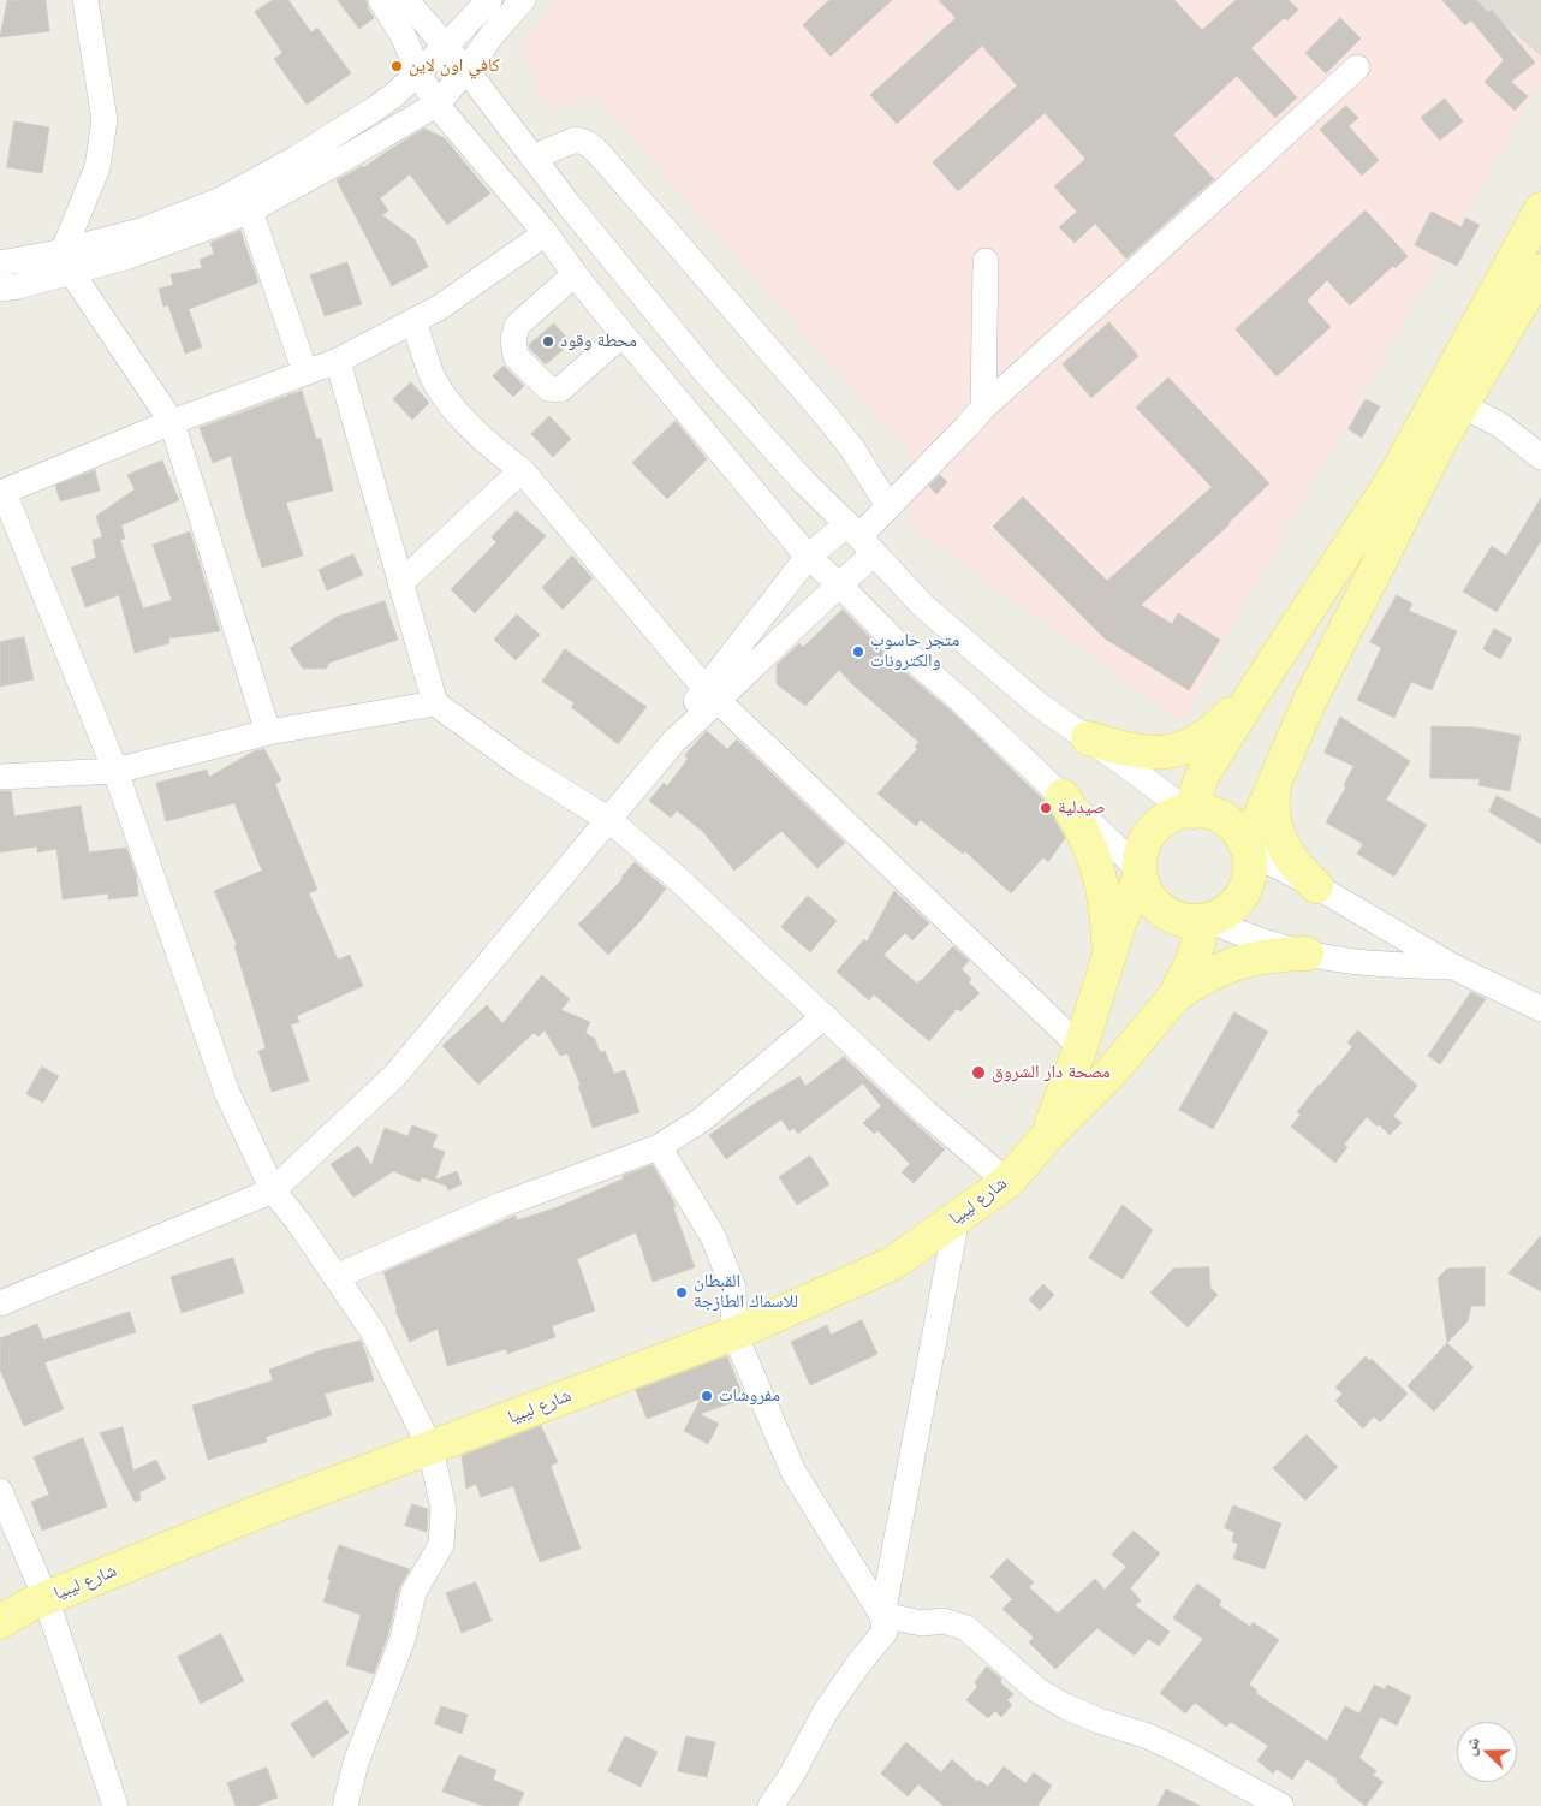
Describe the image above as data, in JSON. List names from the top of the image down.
{
  "streets": {
    "main road": ["شارع ليبيا"]
  },
  "places": [
    "كافي اون لاين",
    "محطة وقود",
    "متجر حاسوب والكترونات",
    "صيدلية",
    "مصحة دار الشروق",
    "القبطان للاسماك الطازجة",
    "مفروشات"
  ],
  "north": "left"
}
